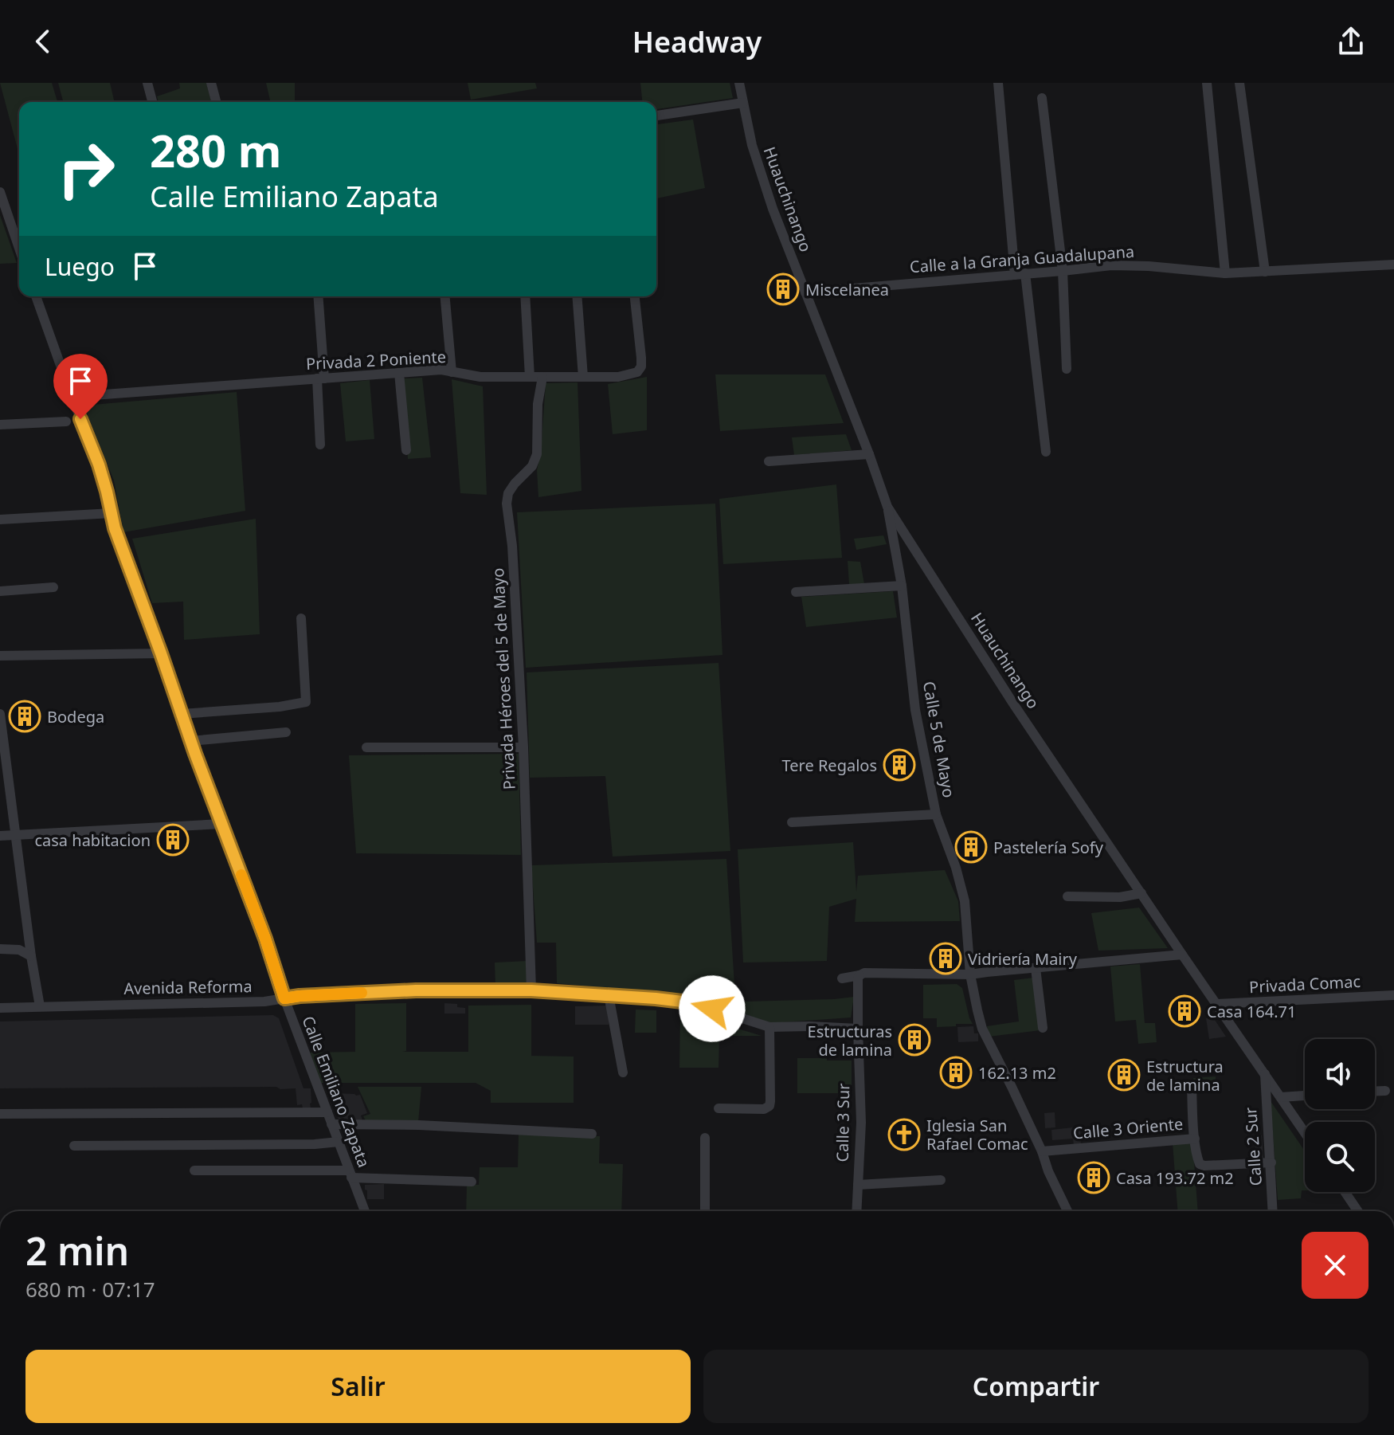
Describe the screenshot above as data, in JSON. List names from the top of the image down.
{
  "streets": {
    "street": [
      "Huauchinango",
      "Calle a la Granja Guadalupana",
      "Privada 2 Poniente",
      "Privada Héroes del 5 de Mayo",
      "Calle 5 de Mayo",
      "Privada Comac",
      "Avenida Reforma",
      "Calle Emiliano Zapata",
      "Calle 3 Sur",
      "Calle 3 Oriente",
      "Calle 2 Sur"
    ]
  },
  "crossings": [
    ["Huauchinango", "Calle a la Granja Guadalupana"],
    ["Huauchinango", "Calle 5 de Mayo"],
    ["Huauchinango", "Privada Comac"],
    ["Huauchinango", "Calle 2 Sur"],
    ["Privada 2 Poniente", "Privada Héroes del 5 de Mayo"],
    ["Privada 2 Poniente", "Calle Emiliano Zapata"],
    ["Privada Héroes del 5 de Mayo", "Avenida Reforma"],
    ["Calle 5 de Mayo", "Calle 3 Oriente"],
    ["Avenida Reforma", "Calle Emiliano Zapata"],
    ["Avenida Reforma", "Calle 3 Sur"],
    ["Calle 3 Oriente", "Calle 2 Sur"]
  ],
  "places": {
    "building": [
      "Miscelanea",
      "Bodega",
      "Tere Regalos",
      "casa habitacion",
      "Pastelería Sofy",
      "Vidriería Mairy",
      "Casa 164.71",
      "Estructuras de lamina",
      "162.13 m2",
      "Estructura de lamina",
      "Casa 193.72 m2"
    ],
    "church": ["Iglesia San Rafael Comac"]
  },
  "page": {
    "header": "Headway",
    "turn": ["280 m", "Calle Emiliano Zapata"],
    "then": "Luego",
    "heading": ["2 min", "680 m · 07:17"],
    "buttons": ["Salir", "Compartir"]
  }
}
